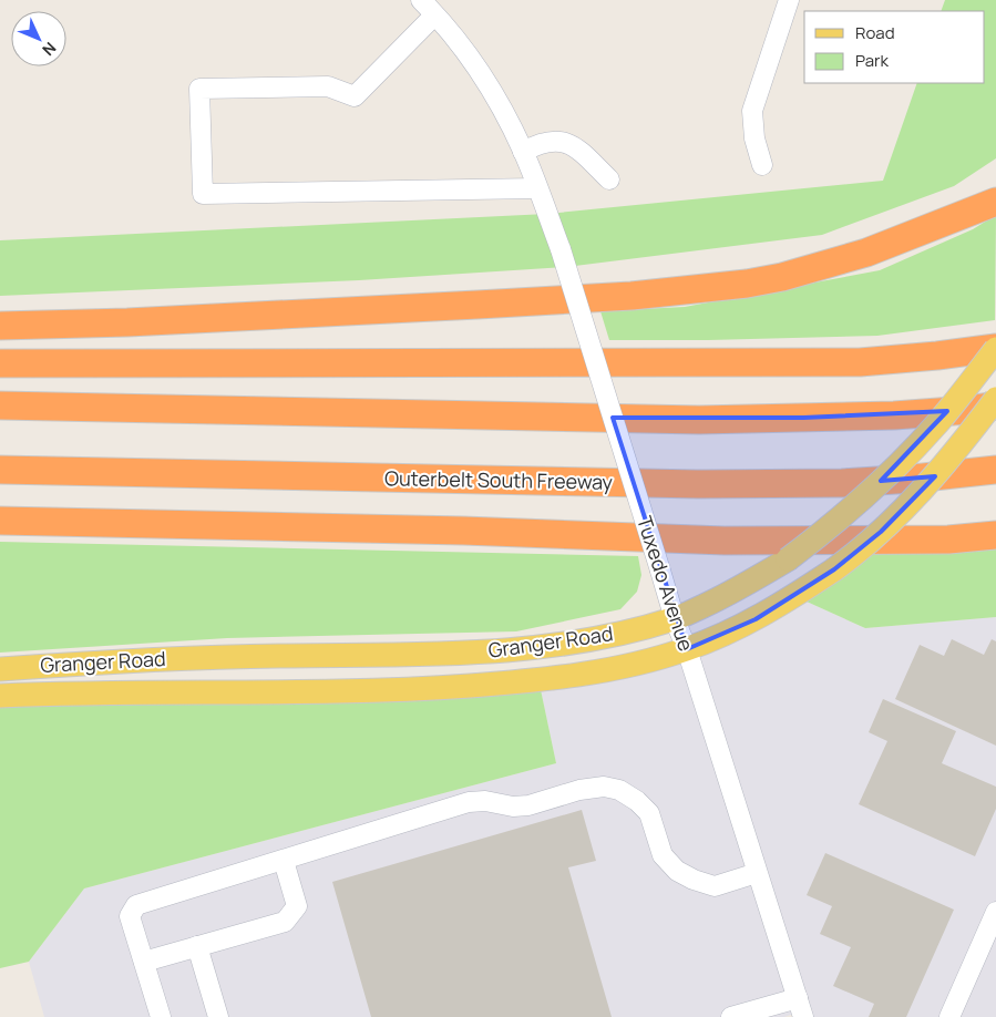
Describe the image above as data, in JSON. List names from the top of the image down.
{
  "streets": {
    "highway": ["Outerbelt South Freeway"],
    "main road": ["Granger Road"],
    "street": ["Tuxedo Avenue"]
  },
  "crossings": [
    ["Tuxedo Avenue", "Granger Road"]
  ],
  "legend": ["Road", "Park"],
  "north": "bottom right"
}
